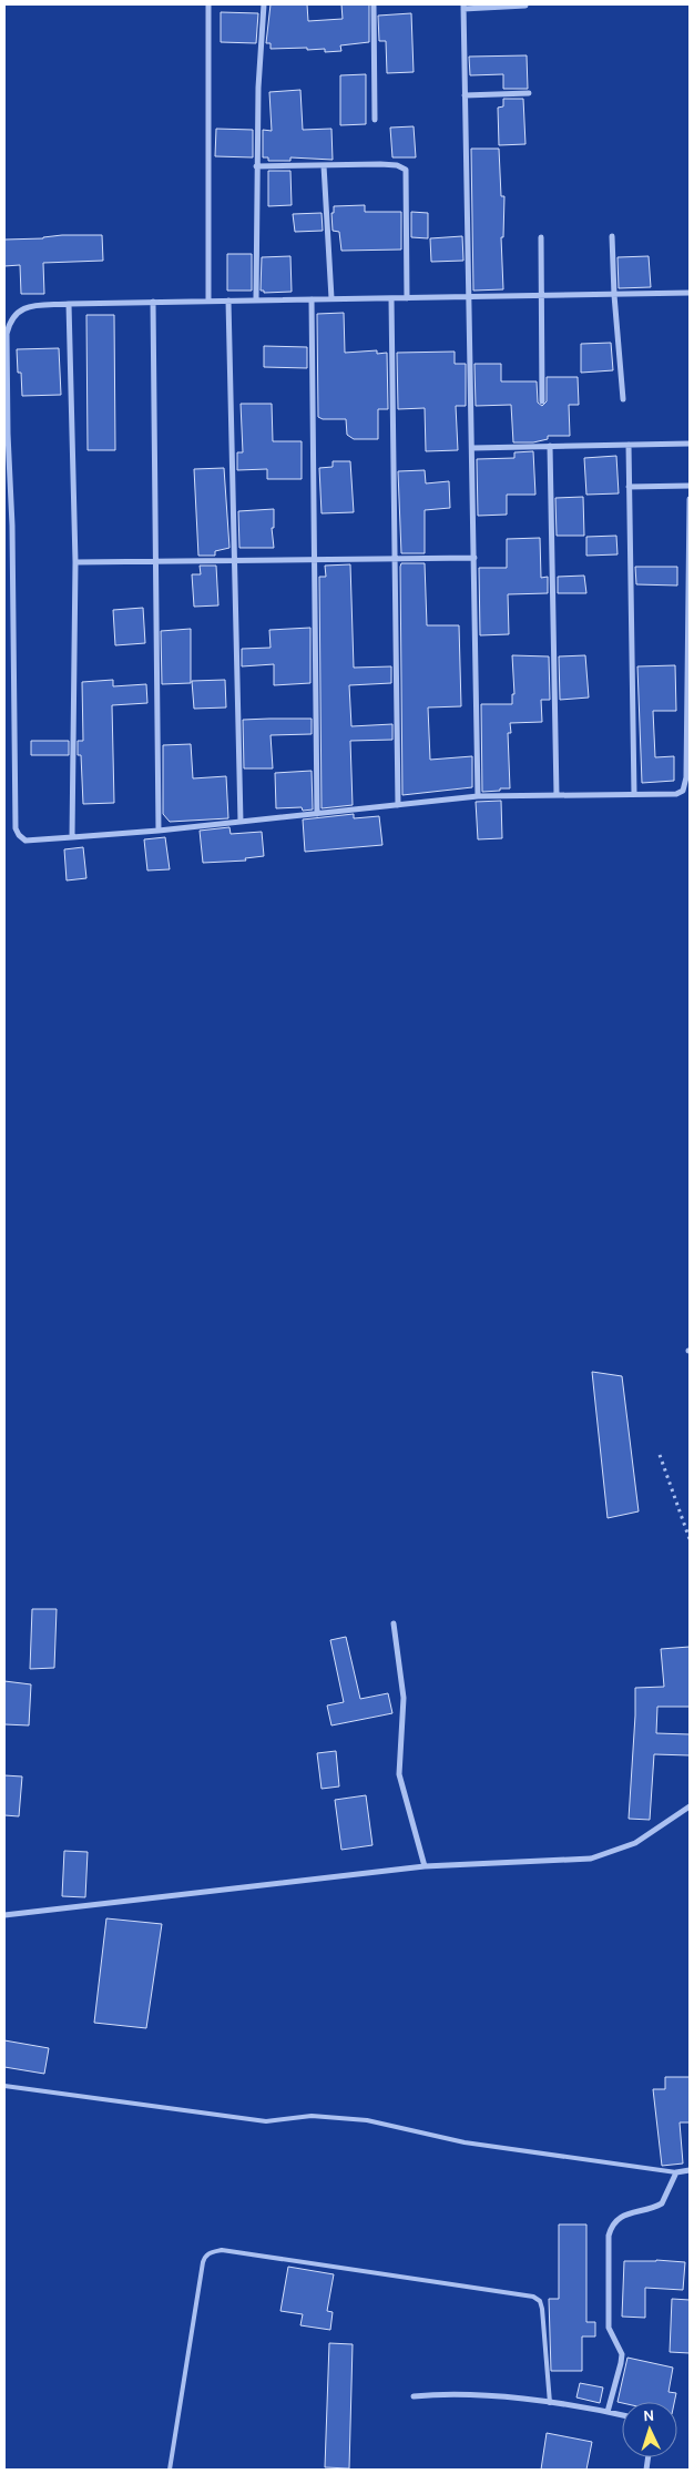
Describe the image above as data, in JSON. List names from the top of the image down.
{
  "north": "top"
}
